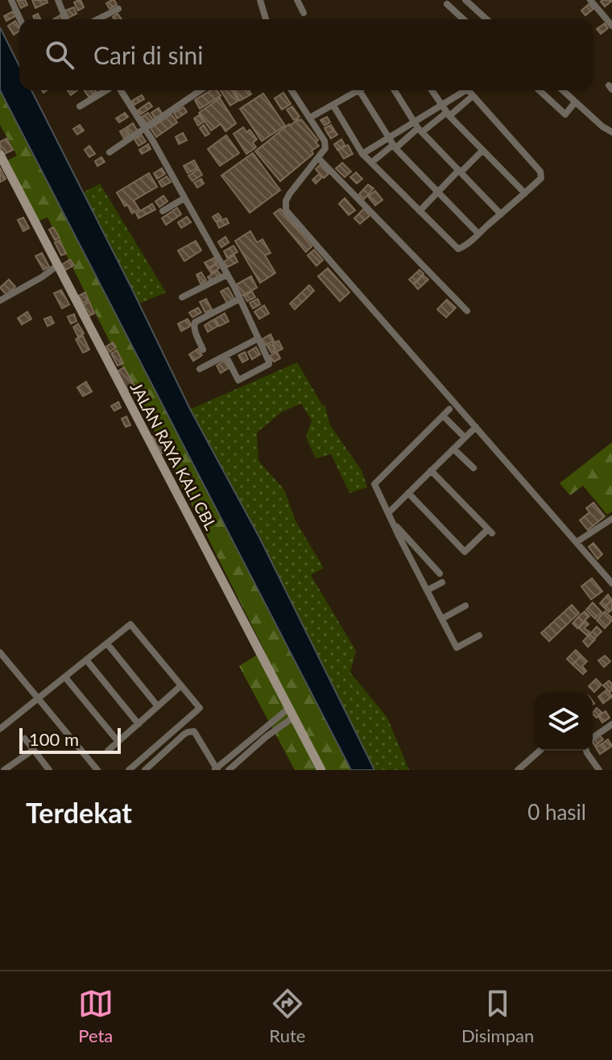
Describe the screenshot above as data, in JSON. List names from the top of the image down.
{
  "streets": {
    "main road": ["JALAN RAYA KALI CBL"]
  },
  "scale_bar": "100 m",
  "page": {
    "search": "Cari di sini",
    "scale": "100 m",
    "heading": ["Terdekat", "0 hasil"],
    "nav": ["Peta", "Rute", "Disimpan"]
  }
}
